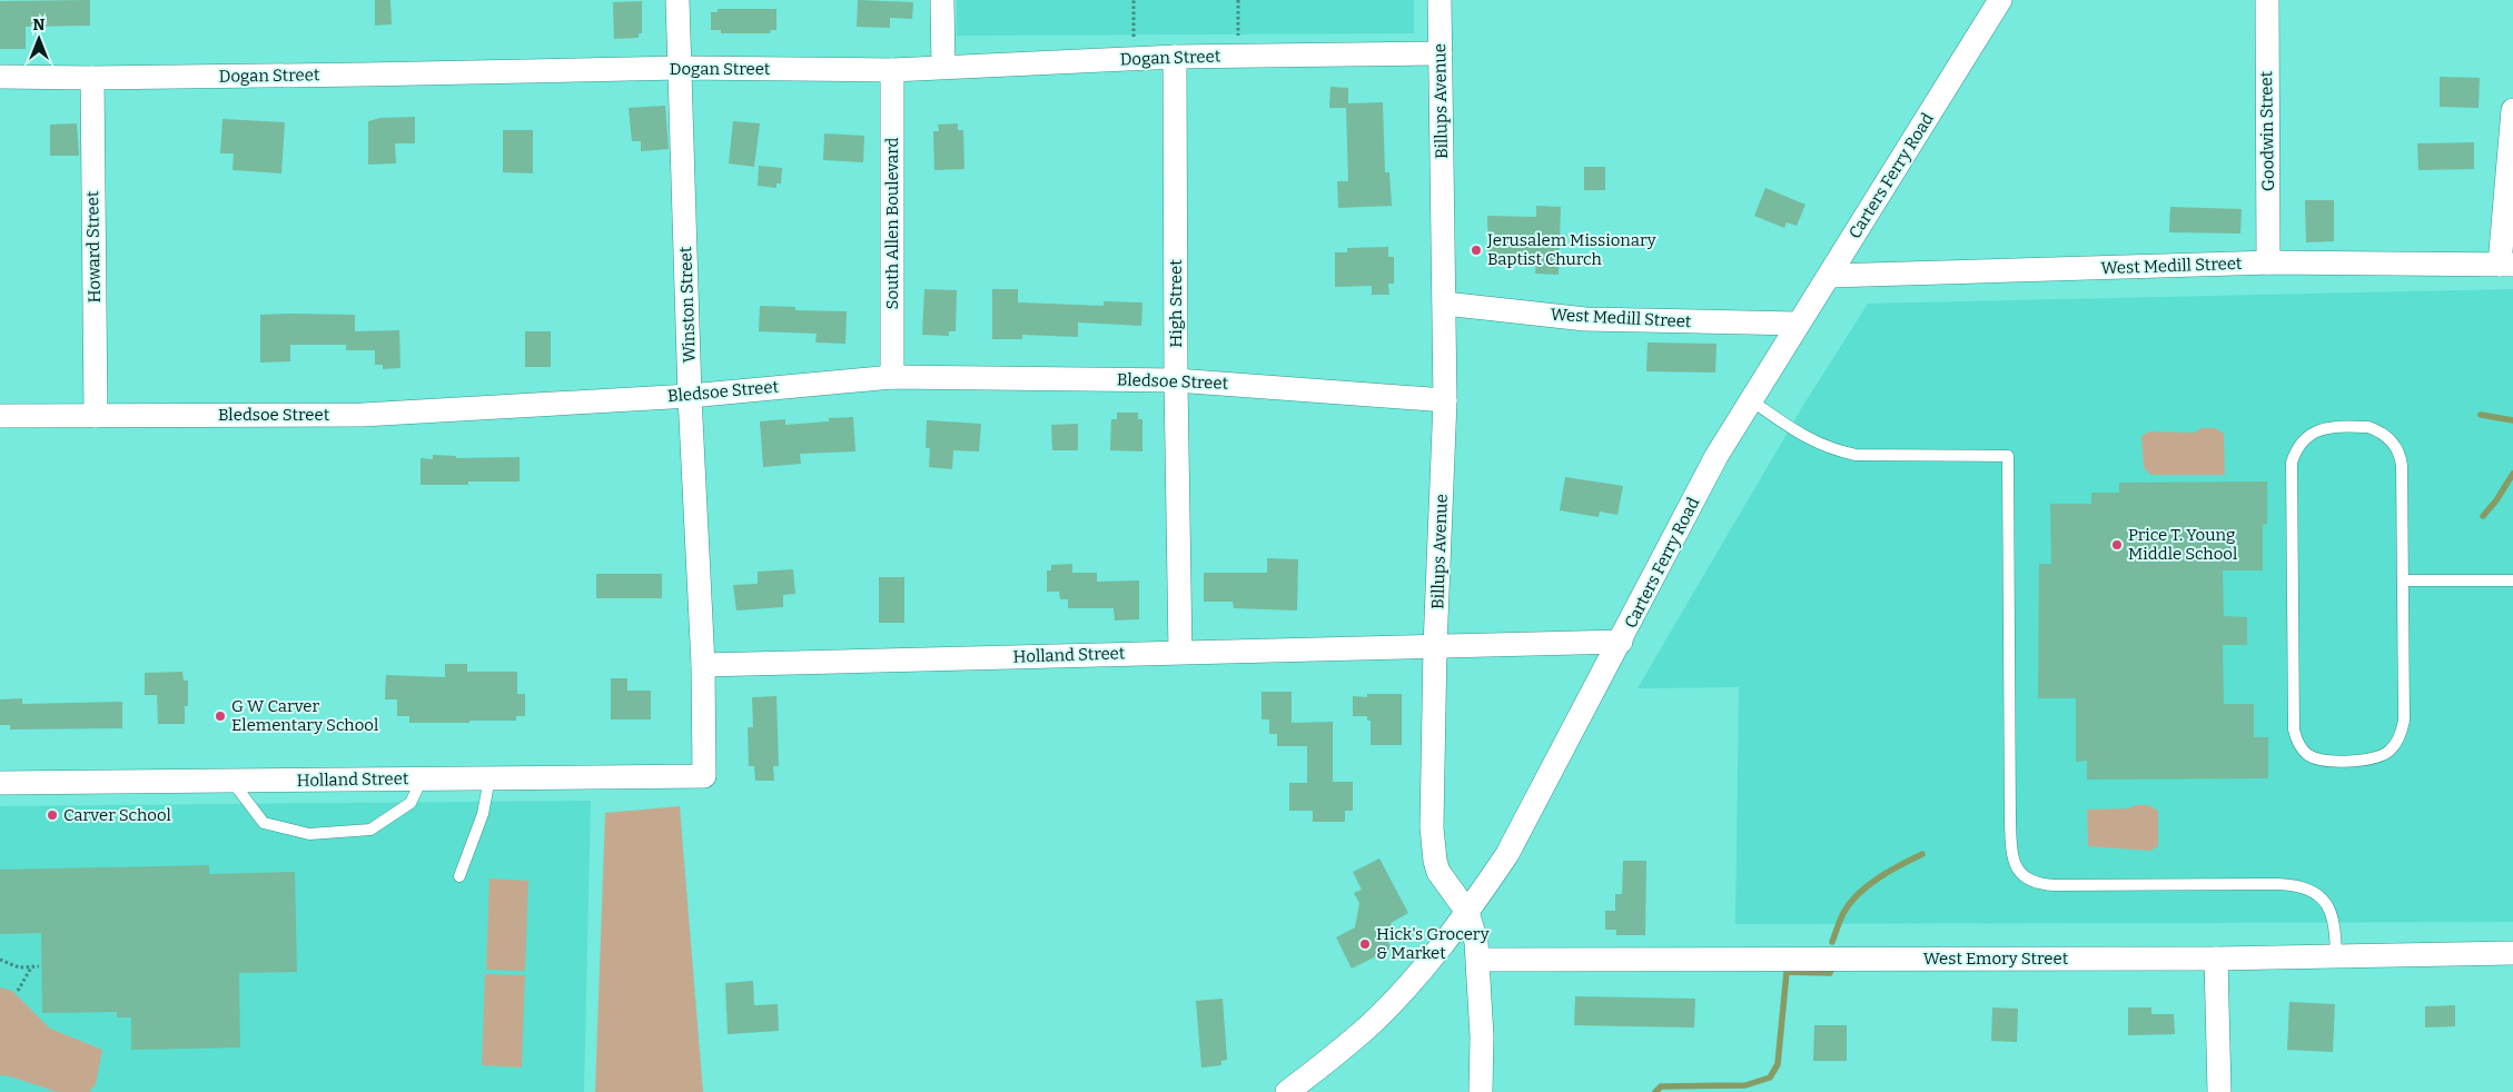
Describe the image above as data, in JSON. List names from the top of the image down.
{
  "streets": {
    "street": [
      "Dogan Street",
      "Billups Avenue",
      "Goodwin Street",
      "Carters Ferry Road",
      "South Allen Boulevard",
      "Howard Street",
      "West Medill Street",
      "High Street",
      "Winston Street",
      "Bledsoe Street",
      "Holland Street",
      "West Emory Street"
    ]
  },
  "crossings": [
    ["Dogan Street", "Billups Avenue"],
    ["Dogan Street", "South Allen Boulevard"],
    ["Dogan Street", "Howard Street"],
    ["Dogan Street", "High Street"],
    ["Dogan Street", "Winston Street"],
    ["Billups Avenue", "Carters Ferry Road"],
    ["Billups Avenue", "West Medill Street"],
    ["Billups Avenue", "Bledsoe Street"],
    ["Billups Avenue", "Holland Street"],
    ["Billups Avenue", "West Emory Street"],
    ["Goodwin Street", "West Medill Street"],
    ["Carters Ferry Road", "West Medill Street"],
    ["Carters Ferry Road", "Holland Street"],
    ["South Allen Boulevard", "Bledsoe Street"],
    ["Howard Street", "Bledsoe Street"],
    ["High Street", "Bledsoe Street"],
    ["High Street", "Holland Street"],
    ["Winston Street", "Bledsoe Street"],
    ["Winston Street", "Holland Street"]
  ],
  "places": [
    "Jerusalem Missionary Baptist Church",
    "Price T. Young Middle School",
    "G W Carver Elementary School",
    "Carver School",
    "Hick's Grocery & Market"
  ],
  "north": "top"
}
